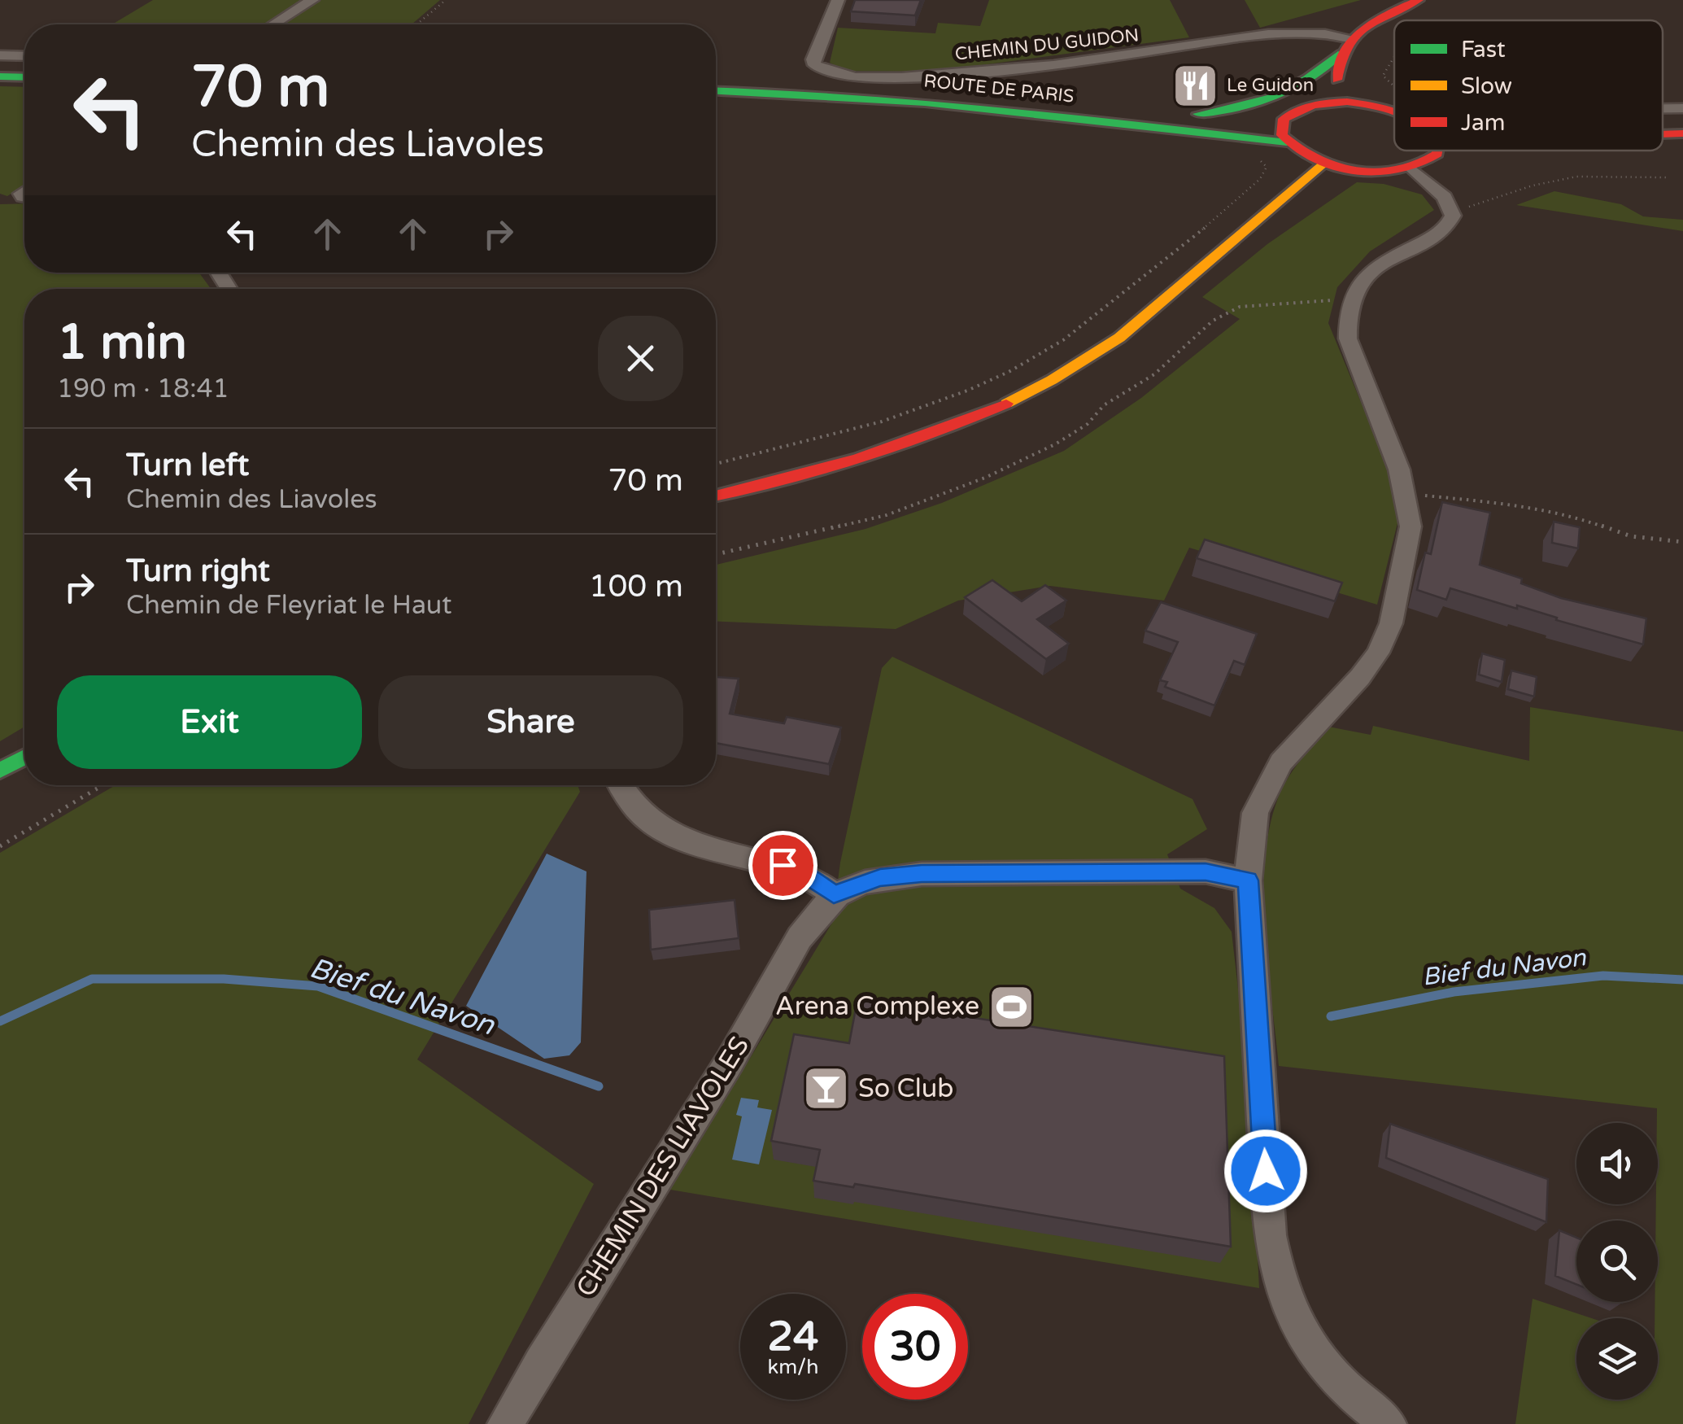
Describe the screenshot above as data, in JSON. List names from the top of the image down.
{
  "streets": {
    "main road": ["ROUTE DE PARIS"],
    "street": ["CHEMIN DU GUIDON", "CHEMIN DES LIAVOLES"]
  },
  "water": ["Bief du Navon"],
  "places": {
    "restaurant": ["Le Guidon"],
    "sports": ["Arena Complexe"],
    "bar": ["So Club"]
  },
  "legend": ["Fast", "Slow", "Jam"],
  "page": {
    "turn": ["70 m", "Chemin des Liavoles"],
    "heading": ["1 min", "190 m · 18:41"],
    "list": [
      {
        "name": "Turn left",
        "note": "Chemin des Liavoles",
        "value": "70 m"
      },
      {
        "name": "Turn right",
        "note": "Chemin de Fleyriat le Haut",
        "value": "100 m"
      }
    ],
    "buttons": ["Exit", "Share"],
    "speed": "24 km/h",
    "limit": "30"
  }
}
